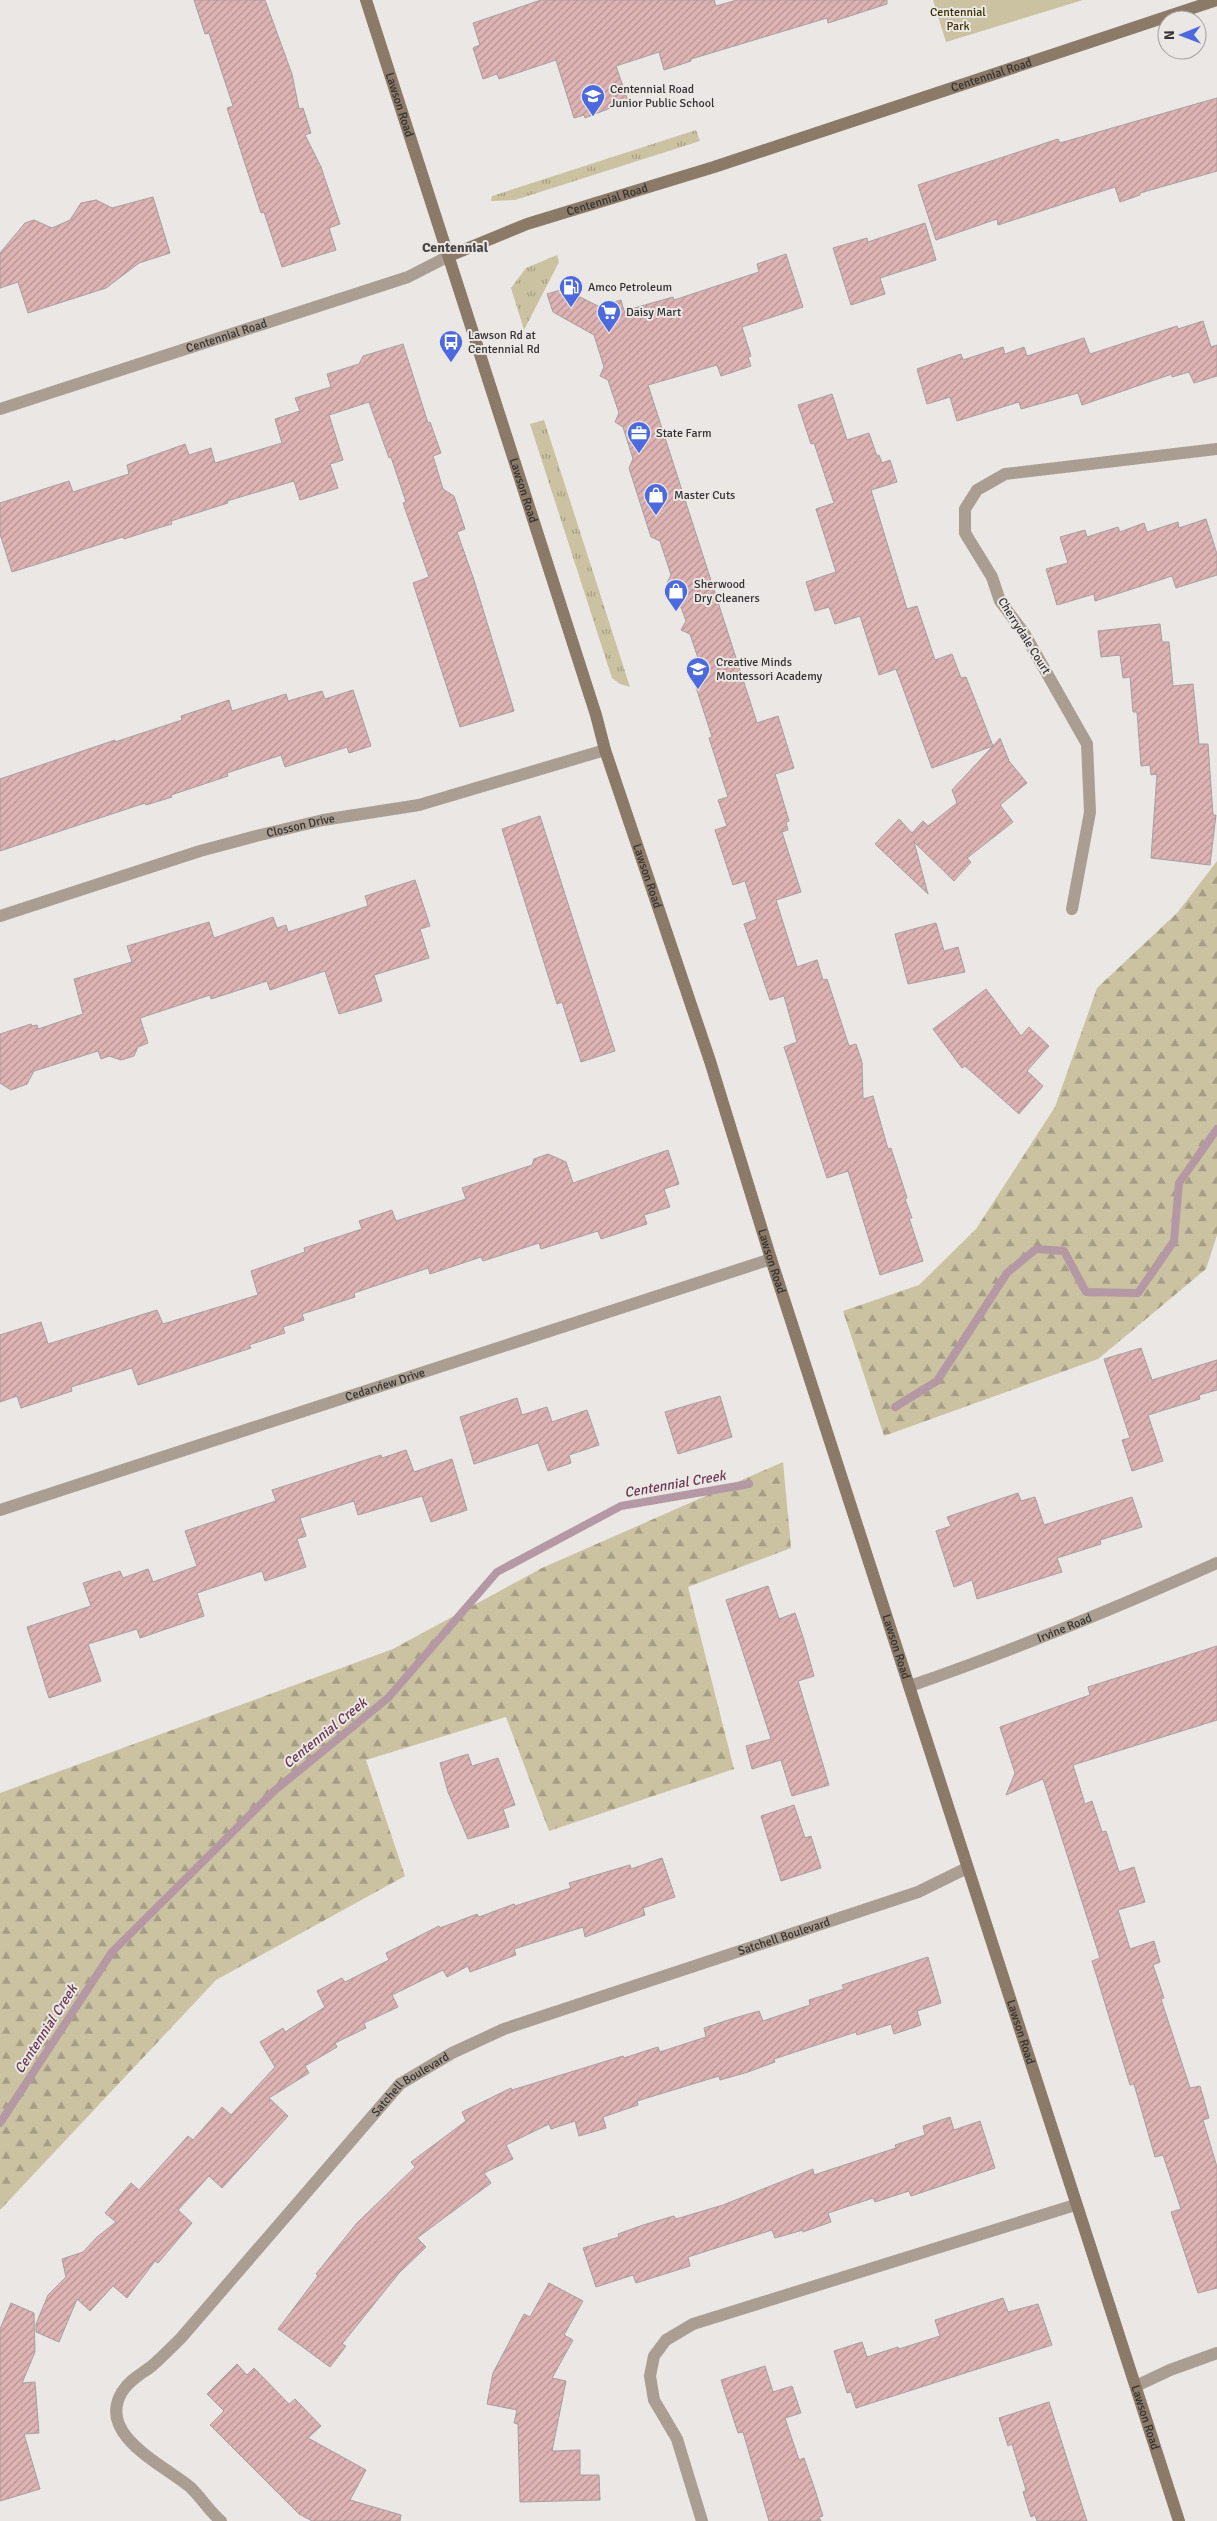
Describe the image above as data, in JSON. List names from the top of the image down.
{
  "streets": {
    "street": [
      "Centennial Road",
      "Lawson Road",
      "Cherrydale Court",
      "Closson Drive",
      "Cedarview Drive",
      "Irvine Road",
      "Satchell Boulevard"
    ]
  },
  "crossings": [
    ["Centennial Road", "Lawson Road"],
    ["Lawson Road", "Closson Drive"],
    ["Lawson Road", "Cedarview Drive"],
    ["Lawson Road", "Irvine Road"],
    ["Lawson Road", "Satchell Boulevard"]
  ],
  "districts": ["Centennial"],
  "water": ["Centennial Creek"],
  "parks": ["Centennial Park"],
  "places": {
    "school or university": ["Centennial Road Junior Public School", "Creative Minds Montessori Academy"],
    "fuel station": ["Amco Petroleum"],
    "supermarket": ["Daisy Mart"],
    "bus stop": ["Lawson Rd at Centennial Rd"],
    "office": ["State Farm"],
    "shop": ["Master Cuts", "Sherwood Dry Cleaners"]
  },
  "north": "left"
}
